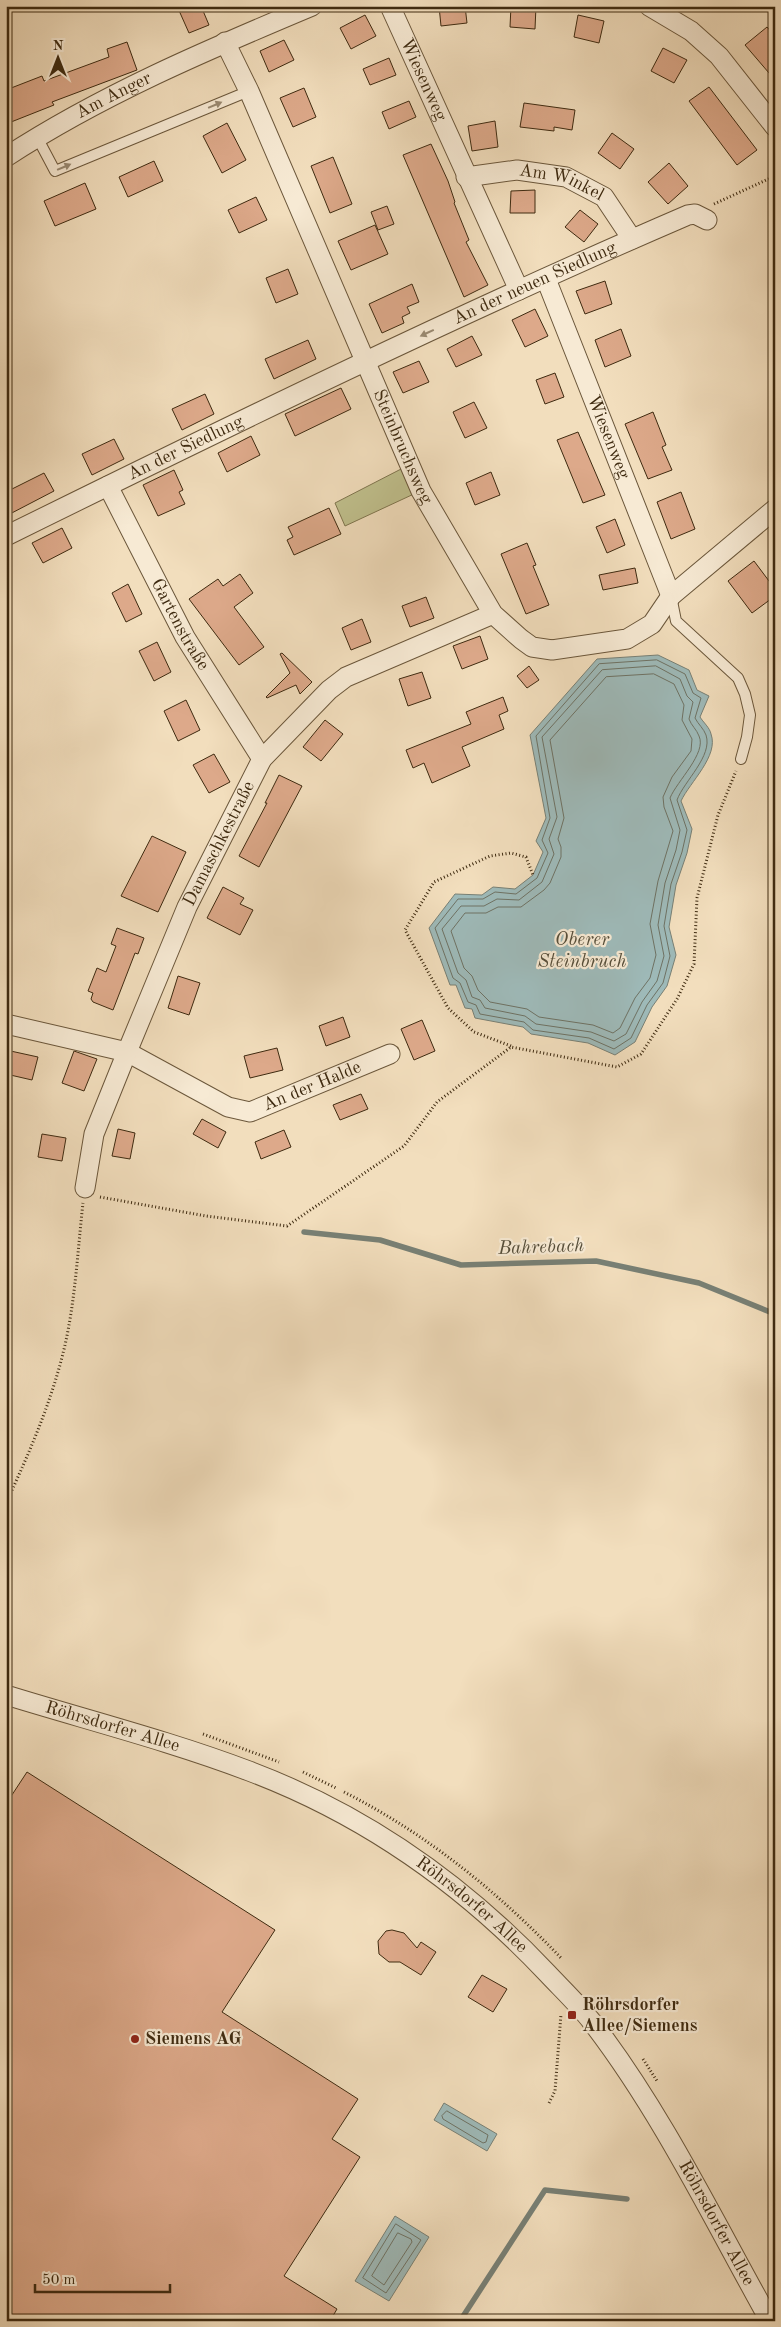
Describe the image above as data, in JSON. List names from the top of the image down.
{
  "streets": {
    "street": [
      "Wiesenweg",
      "Am Anger",
      "Am Winkel",
      "An der neuen Siedlung",
      "Steinbruchsweg",
      "An der Siedlung",
      "Gartenstraße",
      "Damaschkestraße",
      "An der Halde",
      "Röhrsdorfer Allee"
    ]
  },
  "crossings": [
    ["Wiesenweg", "Am Winkel"],
    ["Wiesenweg", "An der neuen Siedlung"],
    ["Wiesenweg", "Steinbruchsweg"],
    ["Am Anger", "Steinbruchsweg"],
    ["Am Winkel", "An der neuen Siedlung"],
    ["An der neuen Siedlung", "Steinbruchsweg"],
    ["An der neuen Siedlung", "An der Siedlung"],
    ["Steinbruchsweg", "An der Siedlung"],
    ["Steinbruchsweg", "Damaschkestraße"],
    ["An der Siedlung", "Gartenstraße"],
    ["Gartenstraße", "Damaschkestraße"],
    ["Damaschkestraße", "An der Halde"]
  ],
  "one_way": ["An der neuen Siedlung"],
  "water": ["Oberer Steinbruch", "Bahrebach"],
  "places": {
    "transit": ["Röhrsdorfer Allee/Siemens"],
    "other": ["Siemens AG"]
  },
  "scale_bar": "50 m",
  "north": "top"
}
